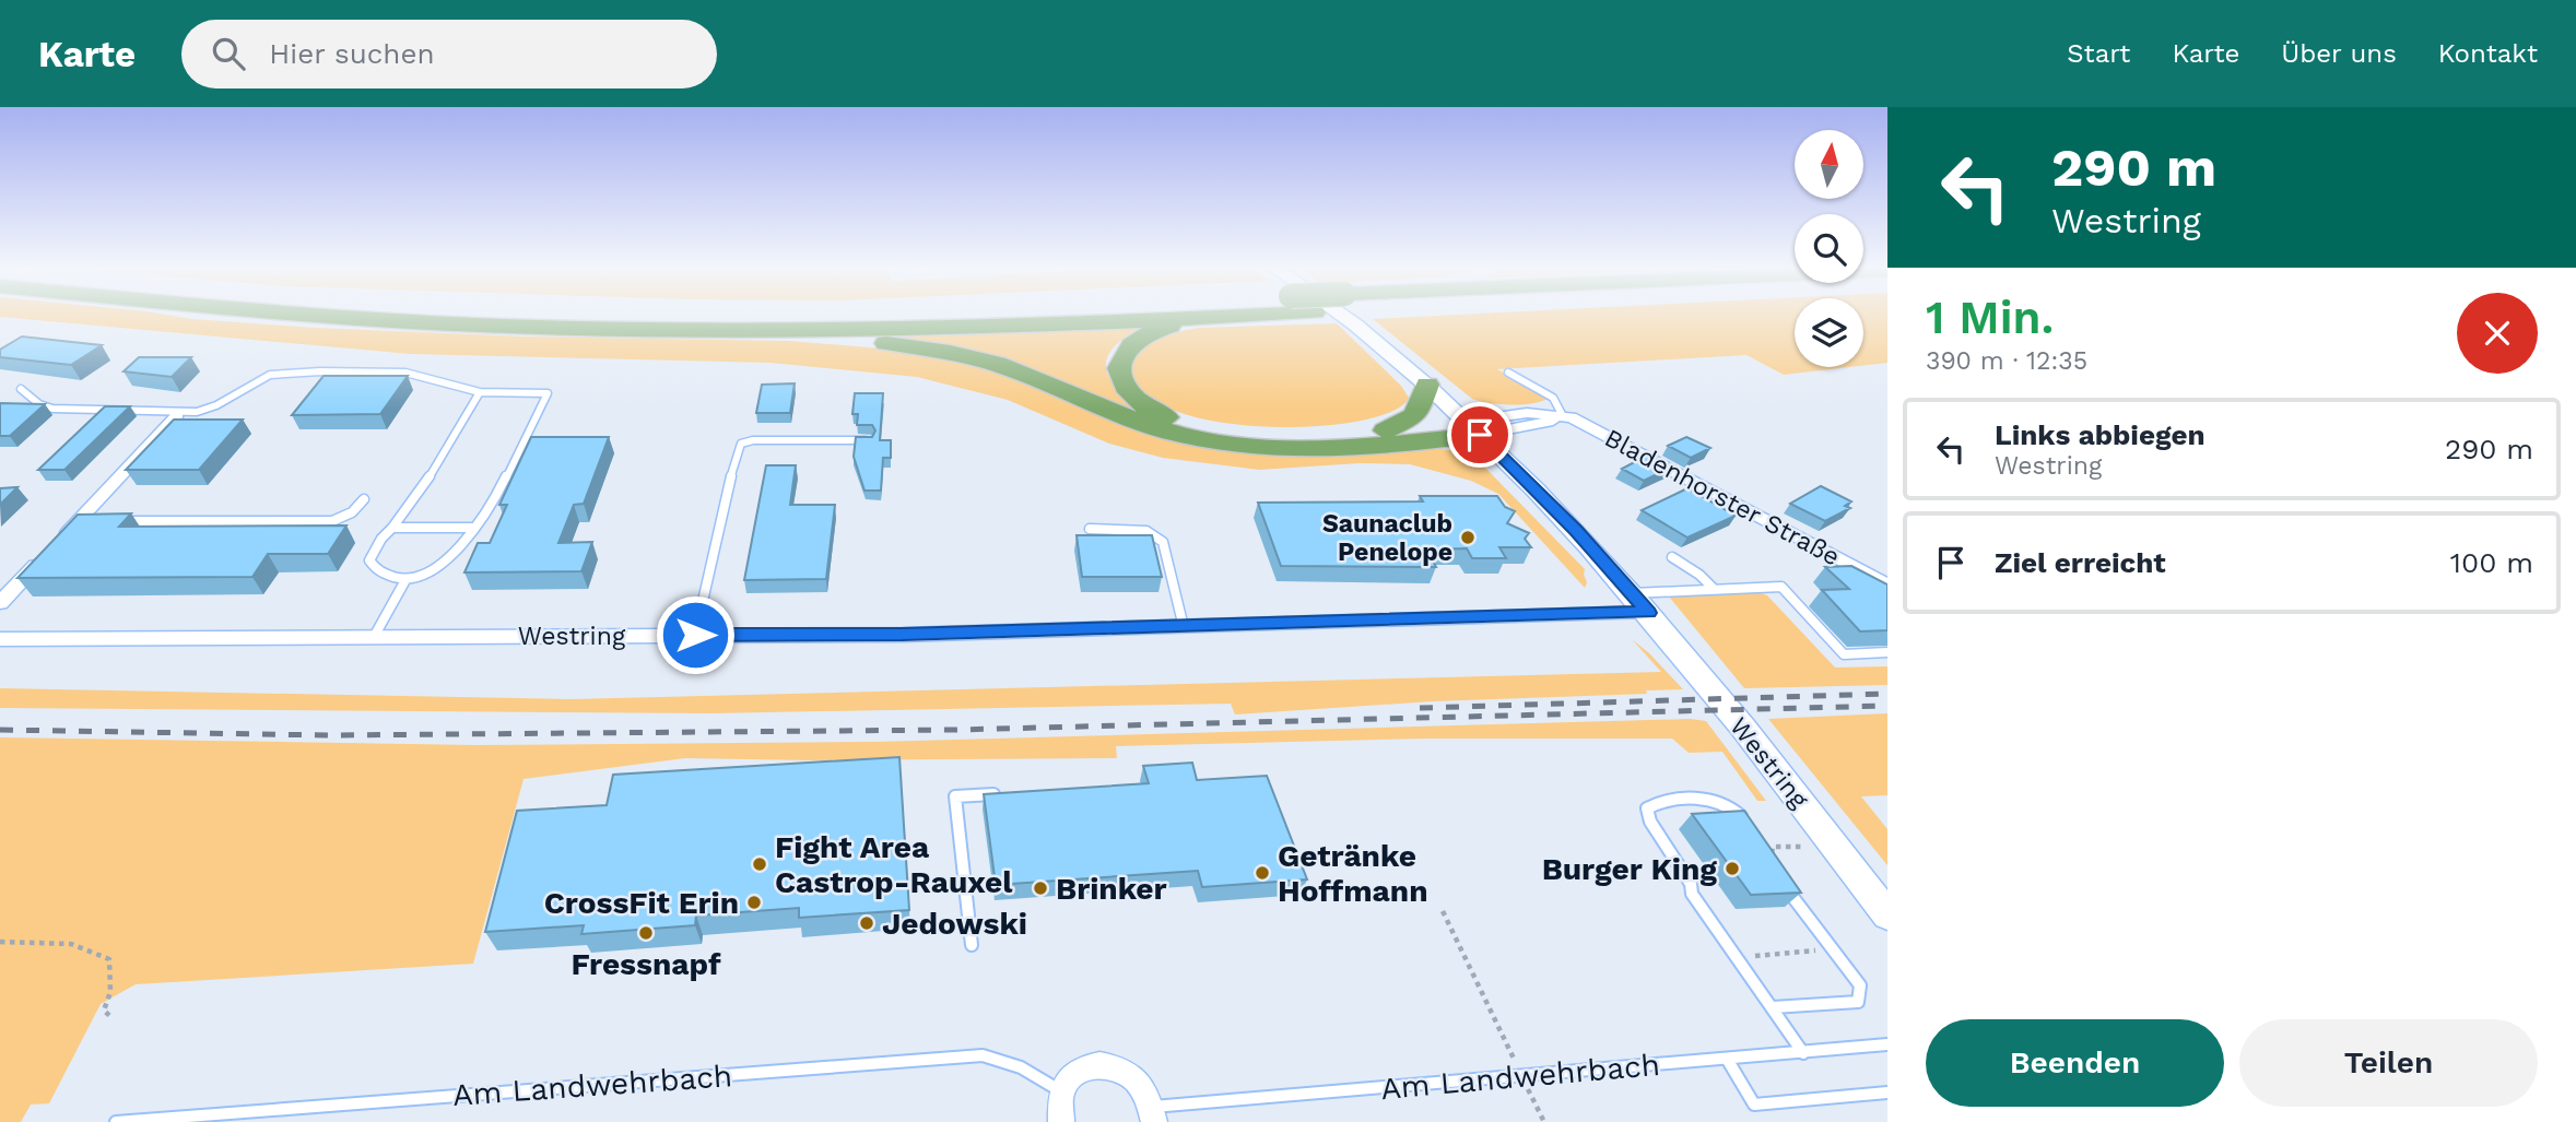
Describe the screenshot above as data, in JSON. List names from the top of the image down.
{
  "streets": {
    "main road": ["Westring"],
    "street": ["Bladenhorster Straße"],
    "lane": ["Am Landwehrbach"]
  },
  "places": [
    "Saunaclub Penelope",
    "Fight Area Castrop-Rauxel",
    "Burger King",
    "Getränke Hoffmann",
    "Brinker",
    "CrossFit Erin",
    "Jedowski",
    "Fressnapf"
  ],
  "north": "top",
  "page": {
    "header": "Karte",
    "search": "Hier suchen",
    "nav": [
      "Start",
      "Karte",
      "Über uns",
      "Kontakt"
    ],
    "turn": ["290 m", "Westring"],
    "heading": ["1 Min.", "390 m · 12:35"],
    "list": [
      {
        "name": "Links abbiegen",
        "note": "Westring",
        "value": "290 m"
      },
      {
        "name": "Ziel erreicht",
        "value": "100 m"
      }
    ],
    "buttons": ["Beenden", "Teilen"]
  }
}
